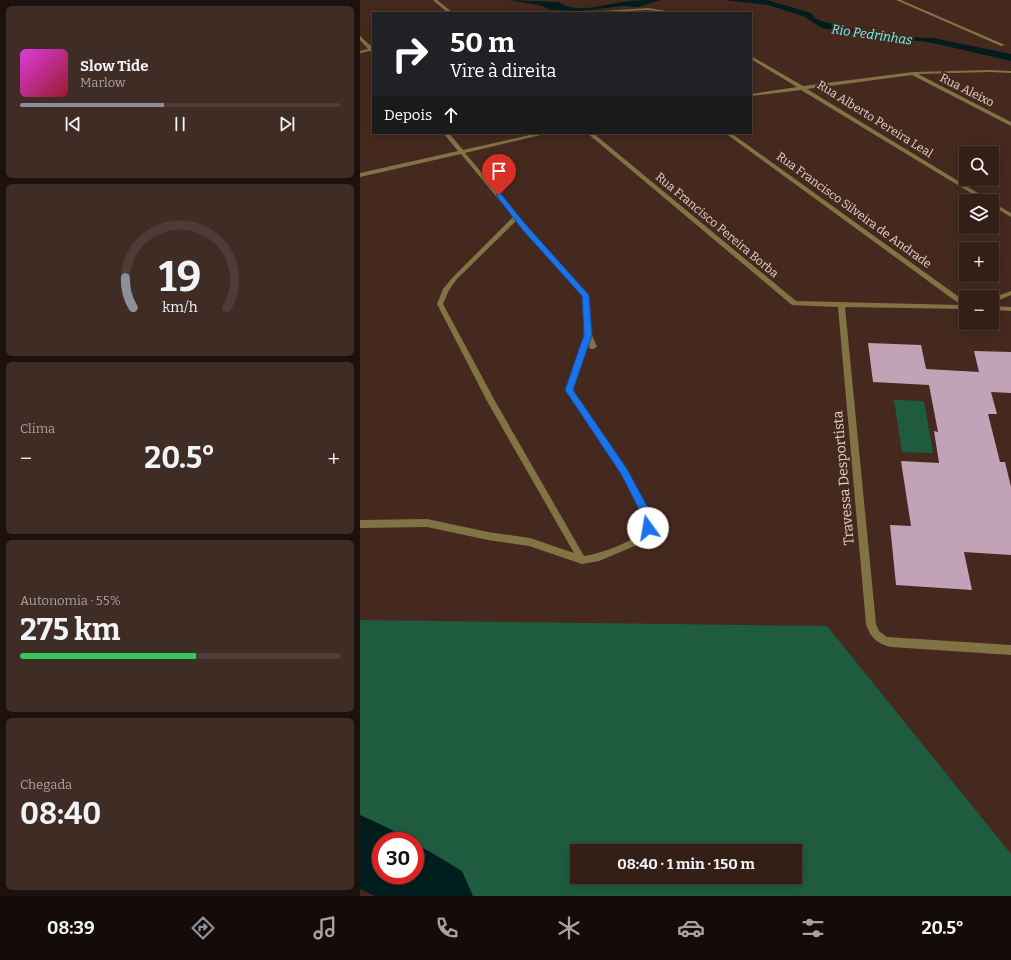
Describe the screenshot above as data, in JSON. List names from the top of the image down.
{
  "streets": {
    "street": [
      "Rua Aleixo",
      "Rua Alberto Pereira Leal",
      "Rua Francisco Silveira de Andrade",
      "Rua Francisco Pereira Borba",
      "Travessa Desportista"
    ]
  },
  "crossings": [
    ["Rua Francisco Pereira Borba", "Travessa Desportista"]
  ],
  "water": ["Rio Pedrinhas"],
  "page": {
    "turn": ["50 m", "Vire à direita"],
    "song": ["Slow Tide", "Marlow"],
    "then": "Depois",
    "map_buttons": ["+", "−"],
    "tile": [
      "Clima",
      ["Autonomia · 55%", "275 km"],
      ["Chegada", "08:40"]
    ],
    "heat": ["−", "20.5°", "+"],
    "limit": "30",
    "trip": "08:40 · 1 min · 150 m",
    "tabs": ["08:39", "20.5°"],
    "gauge": ["19", "km/h"]
  }
}
